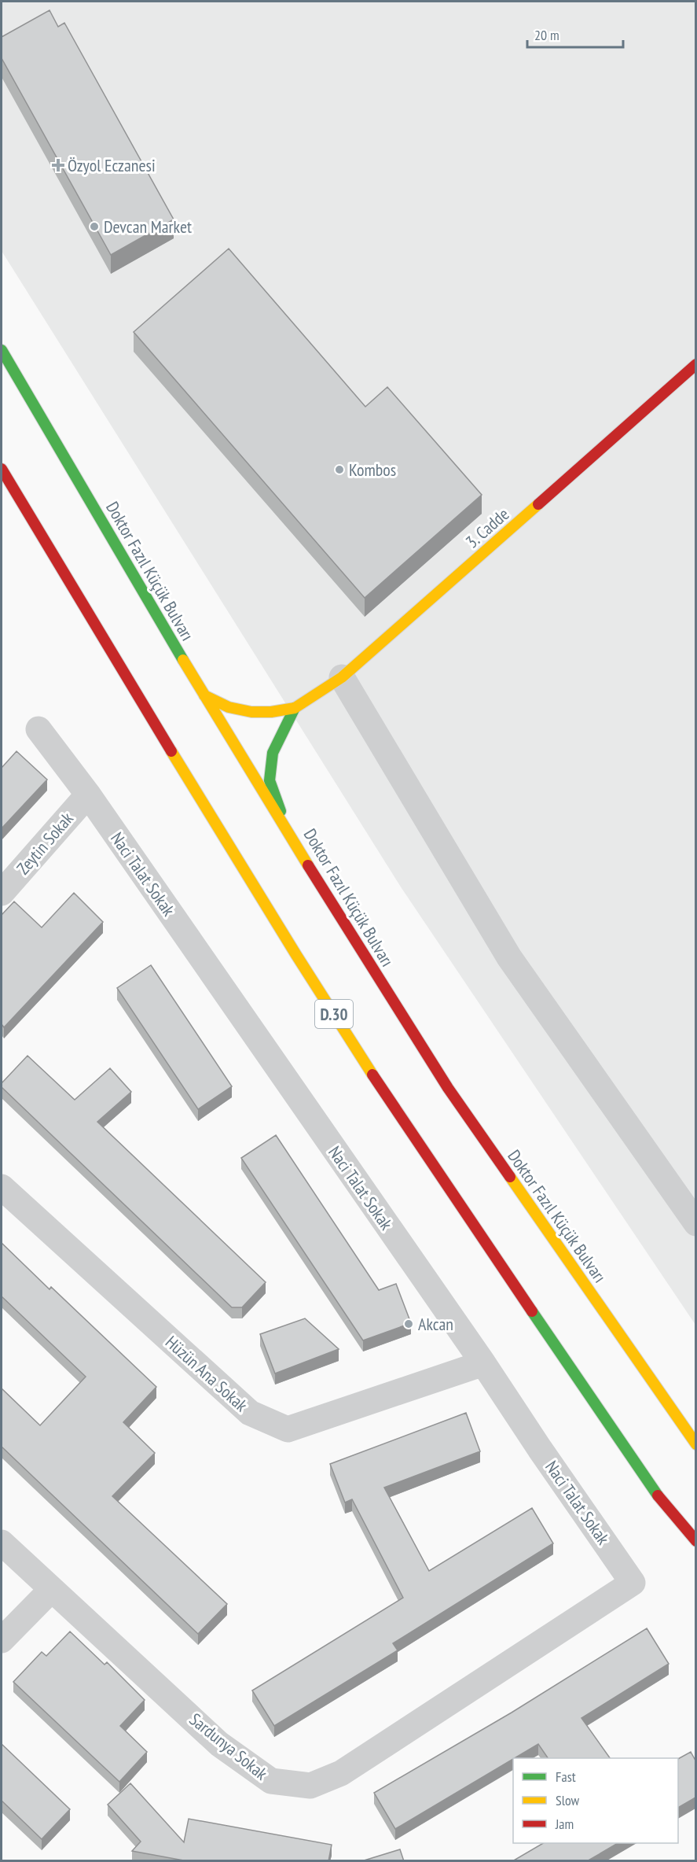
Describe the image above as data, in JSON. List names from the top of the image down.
{
  "streets": {
    "main road": ["3. Cadde", "Doktor Fazıl Küçük Bulvarı", "D.30"],
    "street": [
      "Zeytin Sokak",
      "Naci Talat Sokak",
      "Hüzün Ana Sokak",
      "Sardunya Sokak"
    ]
  },
  "crossings": [
    ["Zeytin Sokak", "Naci Talat Sokak"],
    ["Naci Talat Sokak", "Hüzün Ana Sokak"],
    ["Naci Talat Sokak", "Sardunya Sokak"]
  ],
  "places": {
    "health": ["Özyol Eczanesi"],
    "other": ["Devcan Market", "Kombos", "Akcan"]
  },
  "legend": ["Fast", "Slow", "Jam"],
  "scale_bar": "20 m"
}
